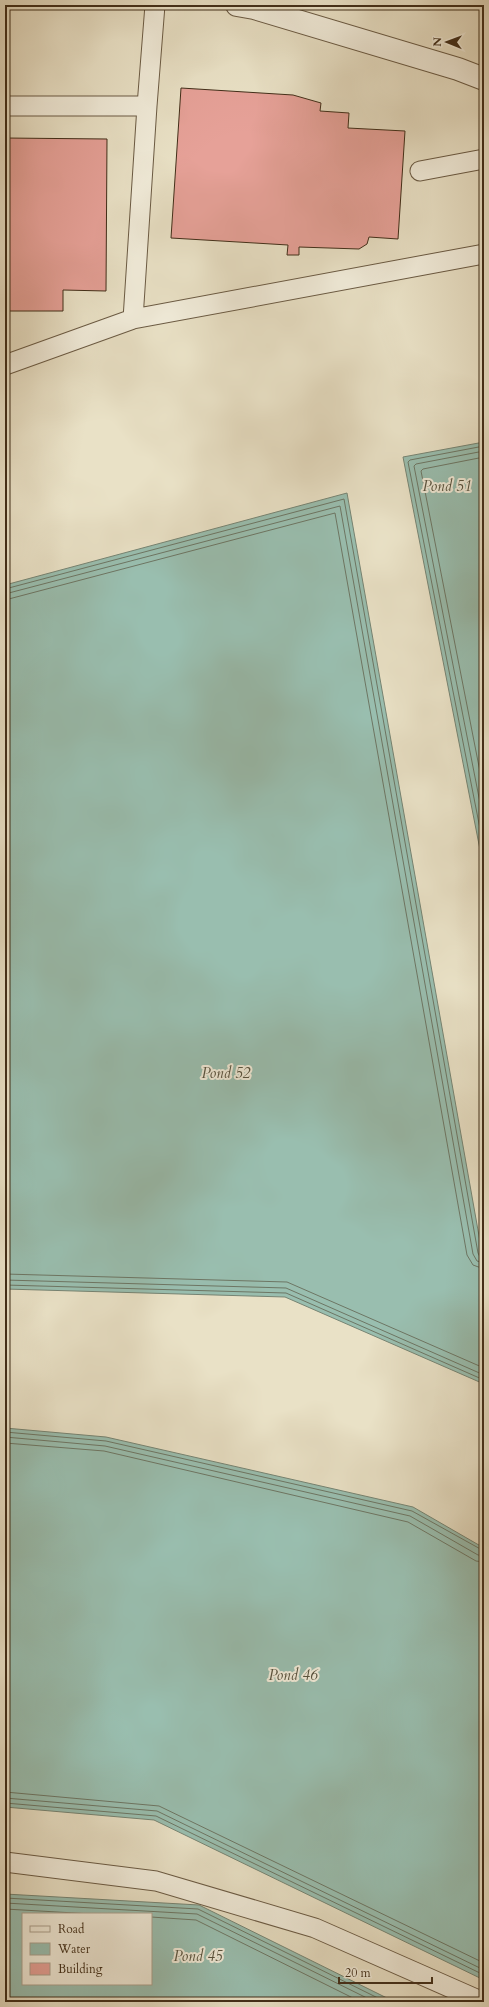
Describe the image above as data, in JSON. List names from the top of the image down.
{
  "water": [
    "Pond 51",
    "Pond 52",
    "Pond 46",
    "Pond 45"
  ],
  "legend": ["Road", "Water", "Building"],
  "scale_bar": "20 m",
  "north": "left"
}
